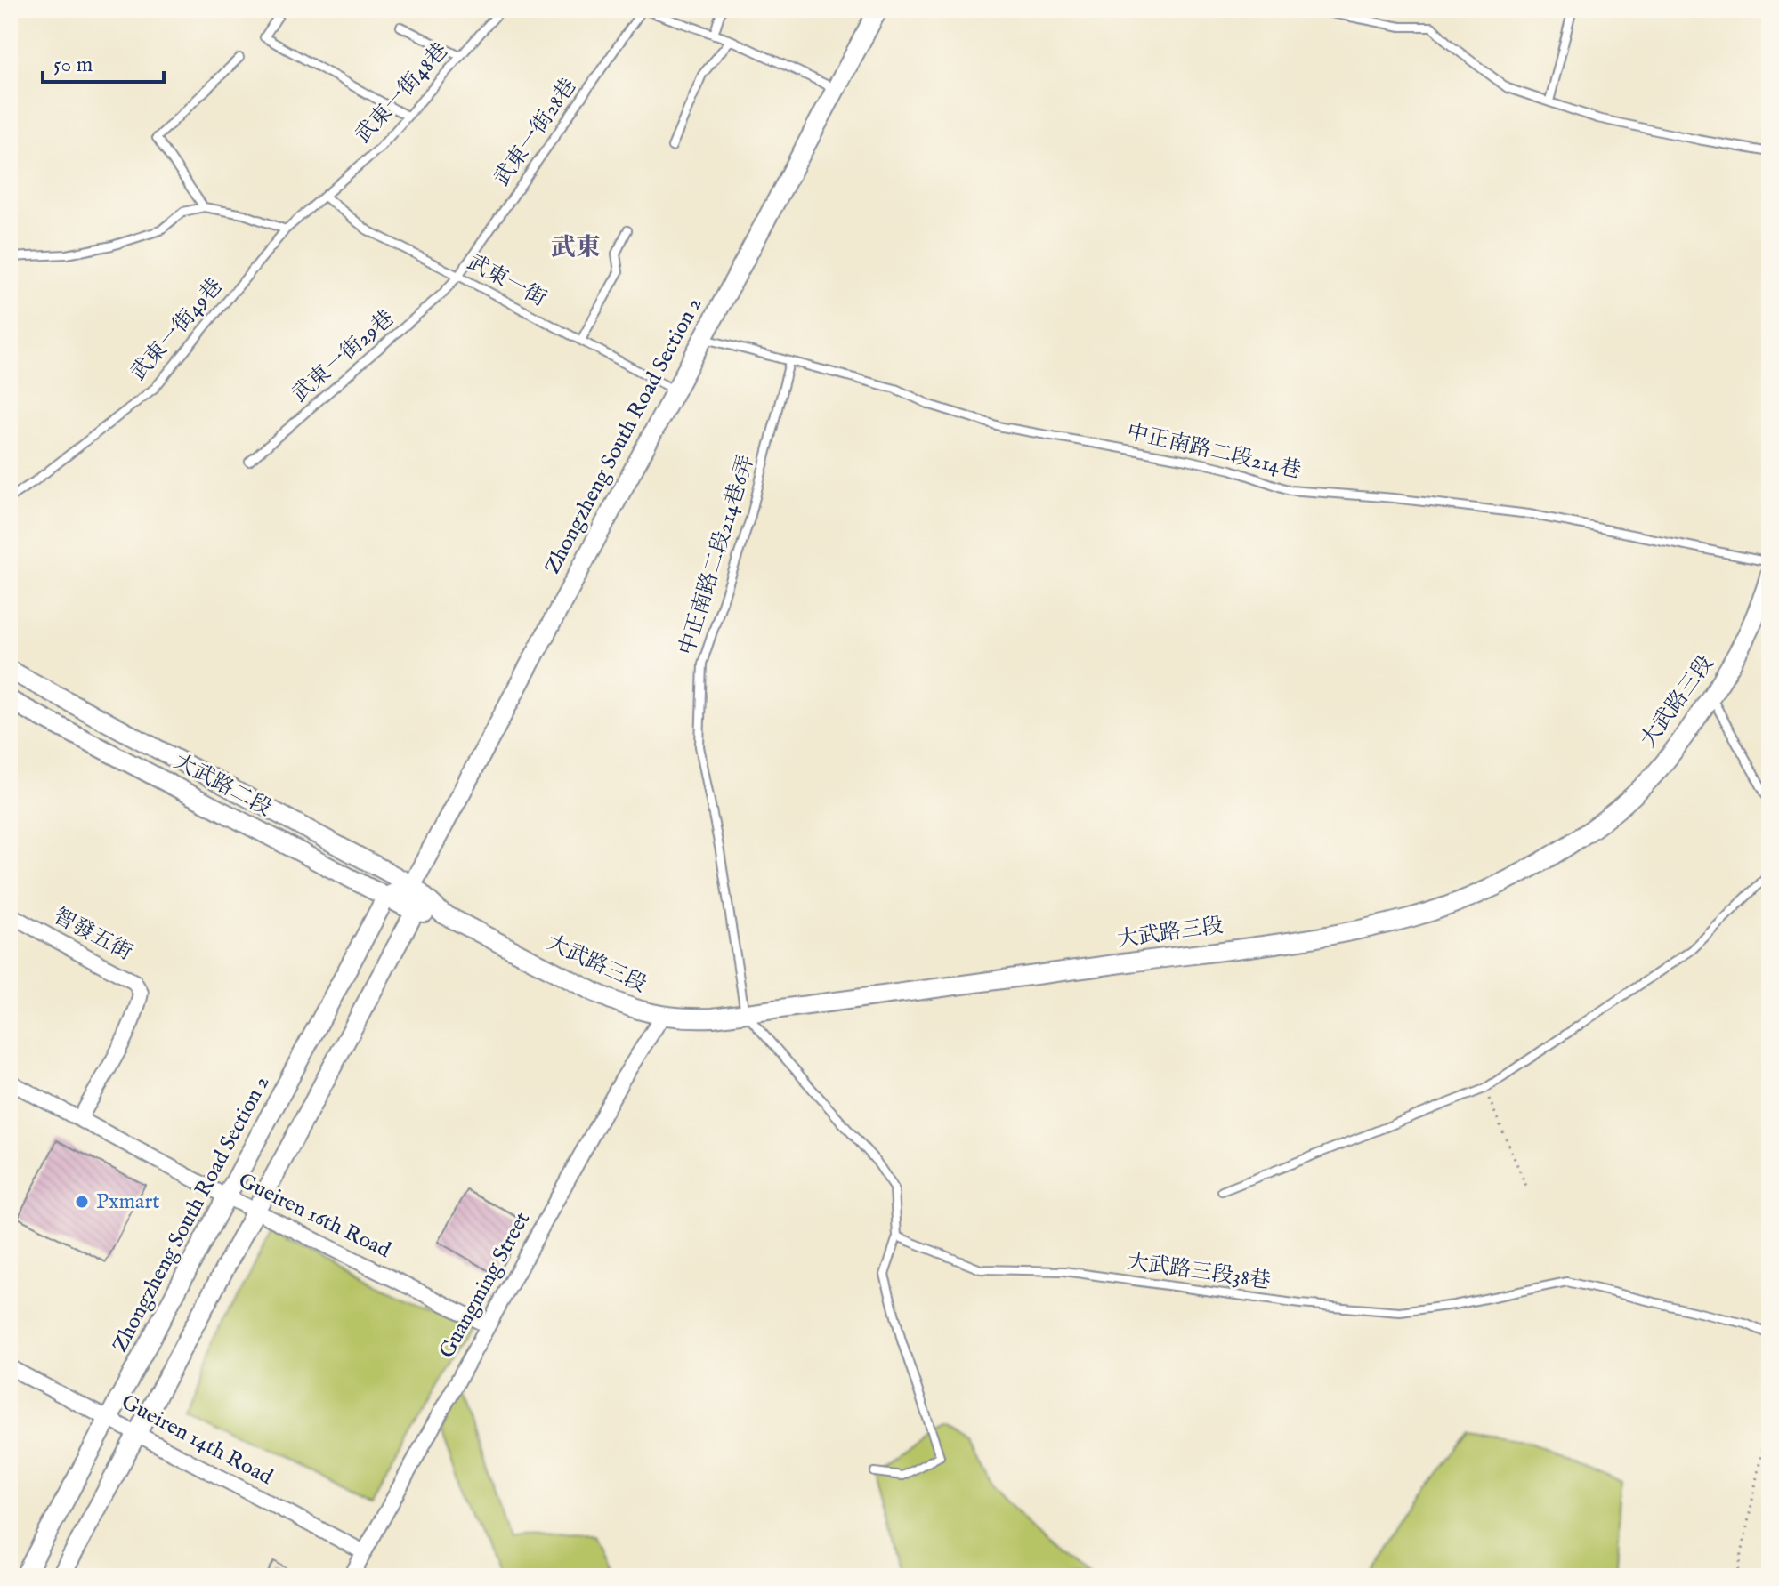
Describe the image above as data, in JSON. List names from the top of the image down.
{
  "streets": {
    "street": [
      "Zhongzheng South Road Section 2",
      "大武路三段",
      "大武路二段",
      "智發五街",
      "Gueiren 16th Road",
      "Guangming Street",
      "Gueiren 14th Road"
    ],
    "lane": [
      "武東一街48巷",
      "武東一街28巷",
      "武東一街",
      "武東一街49巷",
      "武東一街29巷",
      "中正南路二段214巷",
      "中正南路二段214巷6弄",
      "大武路三段38巷"
    ]
  },
  "crossings": [
    ["武東一街48巷", "武東一街"],
    ["武東一街48巷", "武東一街49巷"],
    ["武東一街28巷", "武東一街"],
    ["武東一街28巷", "武東一街29巷"],
    ["武東一街", "武東一街49巷"],
    ["武東一街", "武東一街29巷"],
    ["武東一街", "Zhongzheng South Road Section 2"],
    ["Zhongzheng South Road Section 2", "中正南路二段214巷"],
    ["Zhongzheng South Road Section 2", "大武路三段"],
    ["Zhongzheng South Road Section 2", "大武路二段"],
    ["Zhongzheng South Road Section 2", "Gueiren 16th Road"],
    ["Zhongzheng South Road Section 2", "Gueiren 14th Road"],
    ["中正南路二段214巷", "中正南路二段214巷6弄"],
    ["中正南路二段214巷6弄", "大武路三段"],
    ["大武路三段", "大武路二段"],
    ["大武路三段", "Guangming Street"],
    ["智發五街", "Gueiren 16th Road"],
    ["Gueiren 16th Road", "Guangming Street"],
    ["Guangming Street", "Gueiren 14th Road"]
  ],
  "districts": ["武東"],
  "places": ["Pxmart"],
  "scale_bar": "50 m"
}
